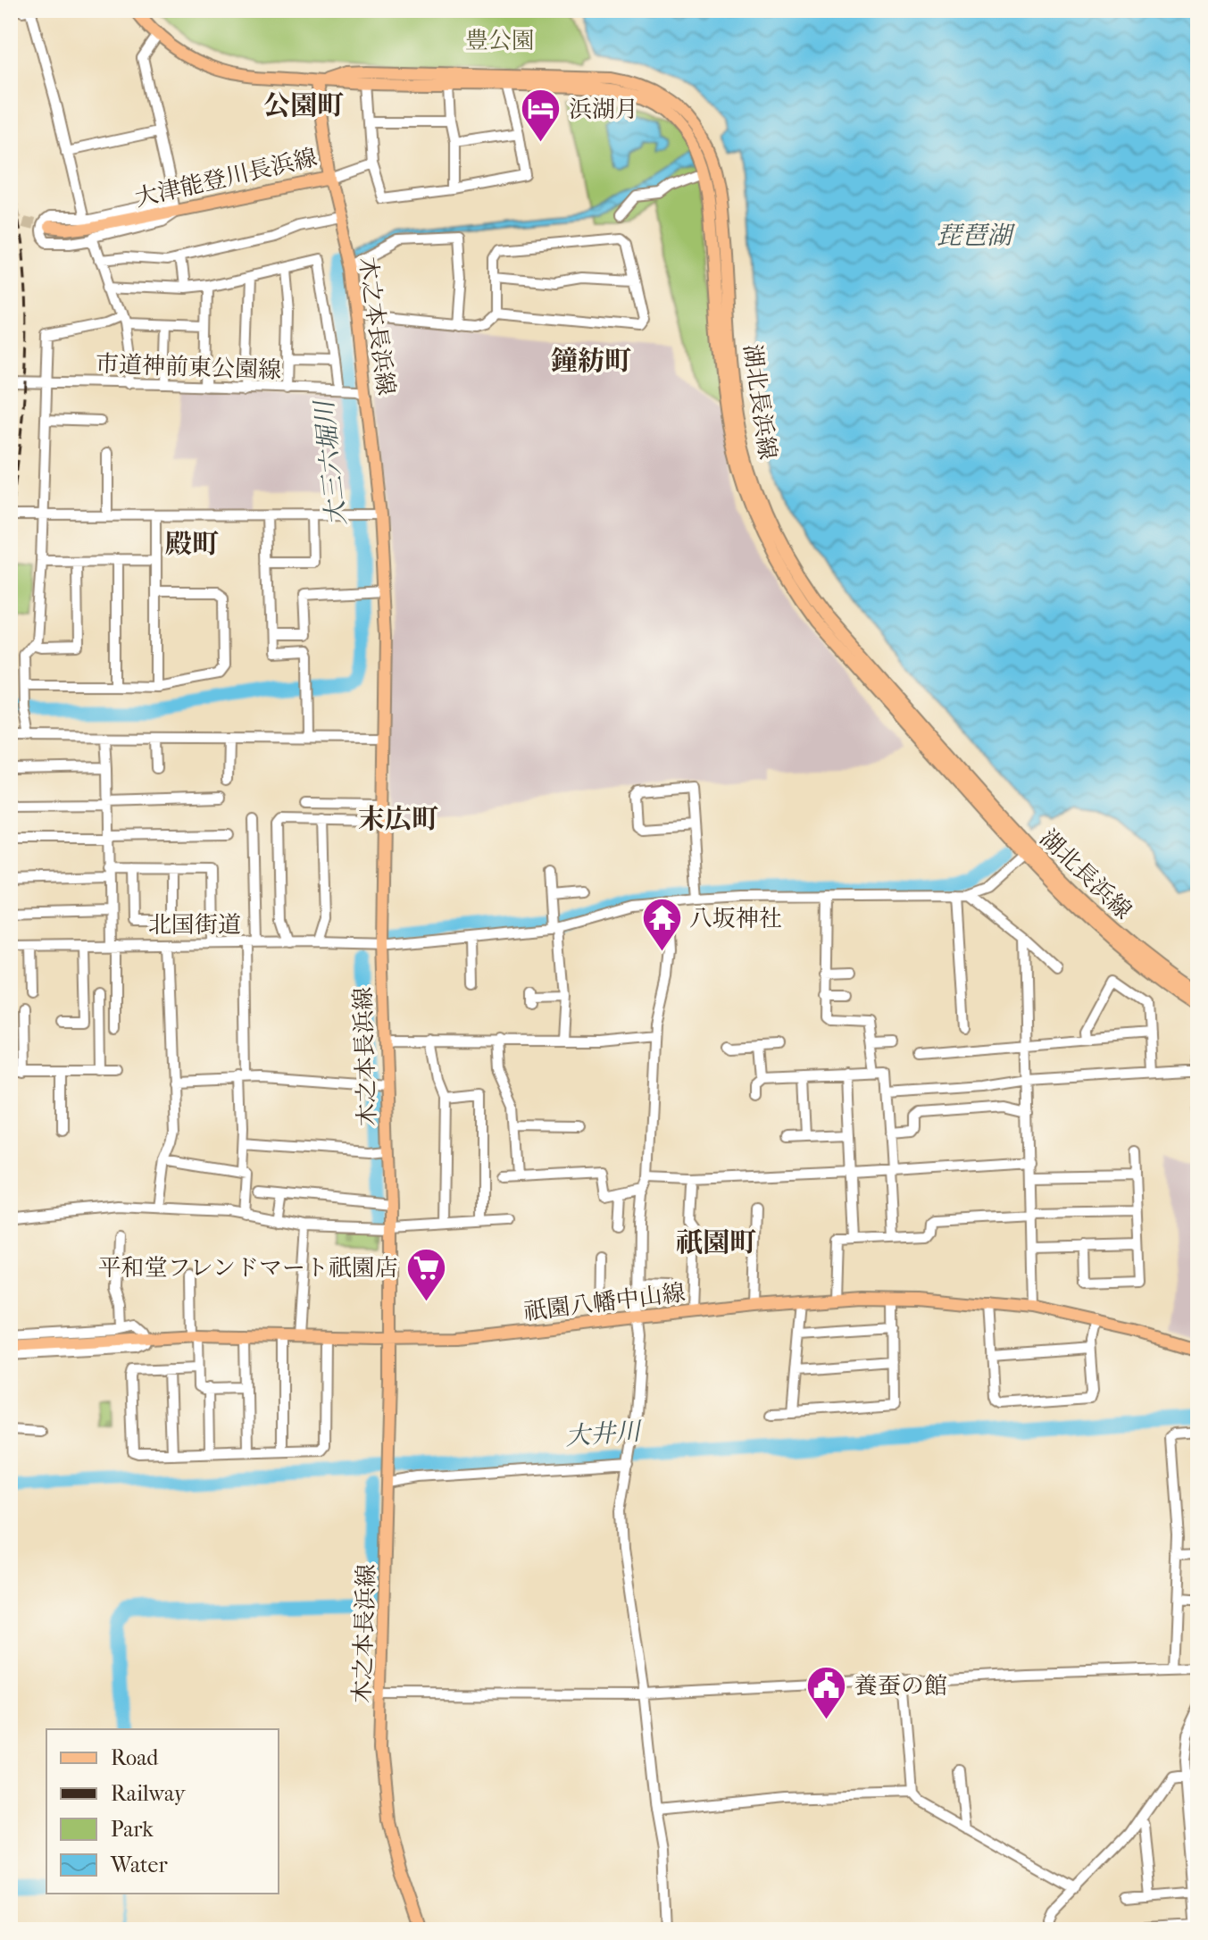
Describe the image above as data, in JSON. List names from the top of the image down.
{
  "streets": {
    "main road": [
      "大津能登川長浜線",
      "木之本長浜線",
      "湖北長浜線",
      "祇園八幡中山線"
    ],
    "street": ["市道神前東公園線", "北国街道"]
  },
  "crossings": [
    ["大津能登川長浜線", "木之本長浜線"],
    ["大津能登川長浜線", "湖北長浜線"],
    ["木之本長浜線", "市道神前東公園線"],
    ["木之本長浜線", "北国街道"],
    ["木之本長浜線", "祇園八幡中山線"]
  ],
  "districts": [
    "公園町",
    "鐘紡町",
    "殿町",
    "末広町",
    "祇園町"
  ],
  "water": ["琵琶湖", "大三六堀川", "大井川"],
  "parks": ["豊公園"],
  "places": {
    "hotel": ["浜湖月"],
    "temple": ["八坂神社"],
    "supermarket": ["平和堂フレンドマート祇園店"],
    "public building": ["養蚕の館"]
  },
  "legend": [
    "Road",
    "Railway",
    "Park",
    "Water"
  ]
}
